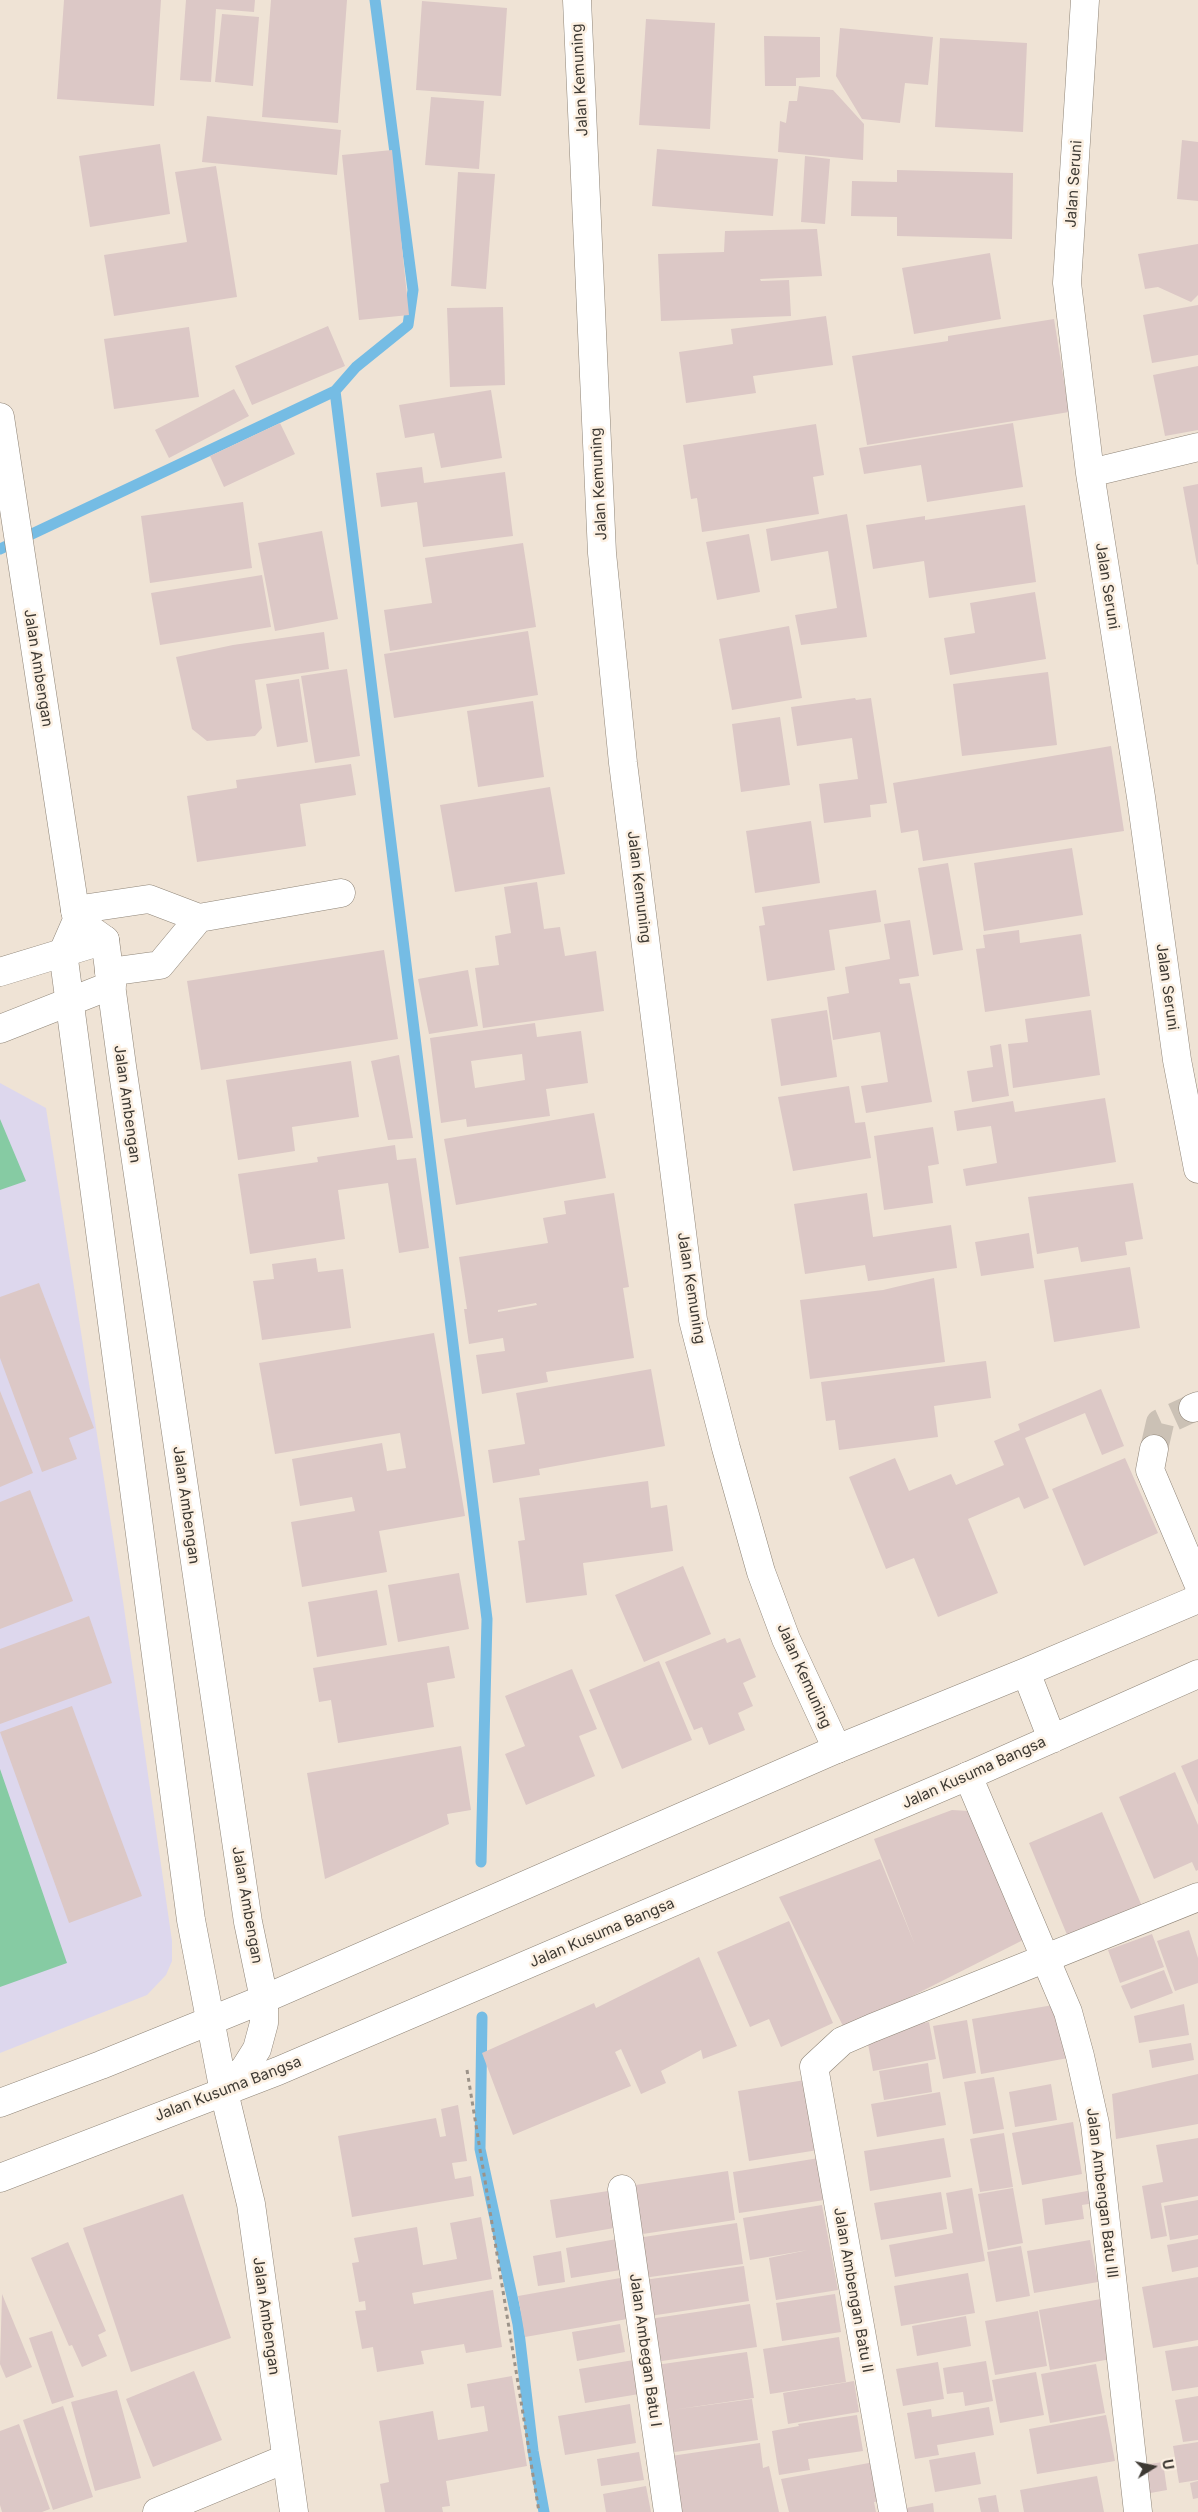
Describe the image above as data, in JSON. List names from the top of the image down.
{
  "streets": {
    "main road": [
      "Jalan Kemuning",
      "Jalan Seruni",
      "Jalan Ambengan",
      "Jalan Kusuma Bangsa",
      "Jalan Ambengan Batu III",
      "Jalan Ambengan Batu II",
      "Jalan Ambegan Batu I"
    ]
  },
  "crossings": [
    ["Jalan Ambengan", "Jalan Kusuma Bangsa"],
    ["Jalan Kusuma Bangsa", "Jalan Ambengan Batu III"],
    ["Jalan Ambengan Batu III", "Jalan Ambengan Batu II"]
  ],
  "north": "right"
}
